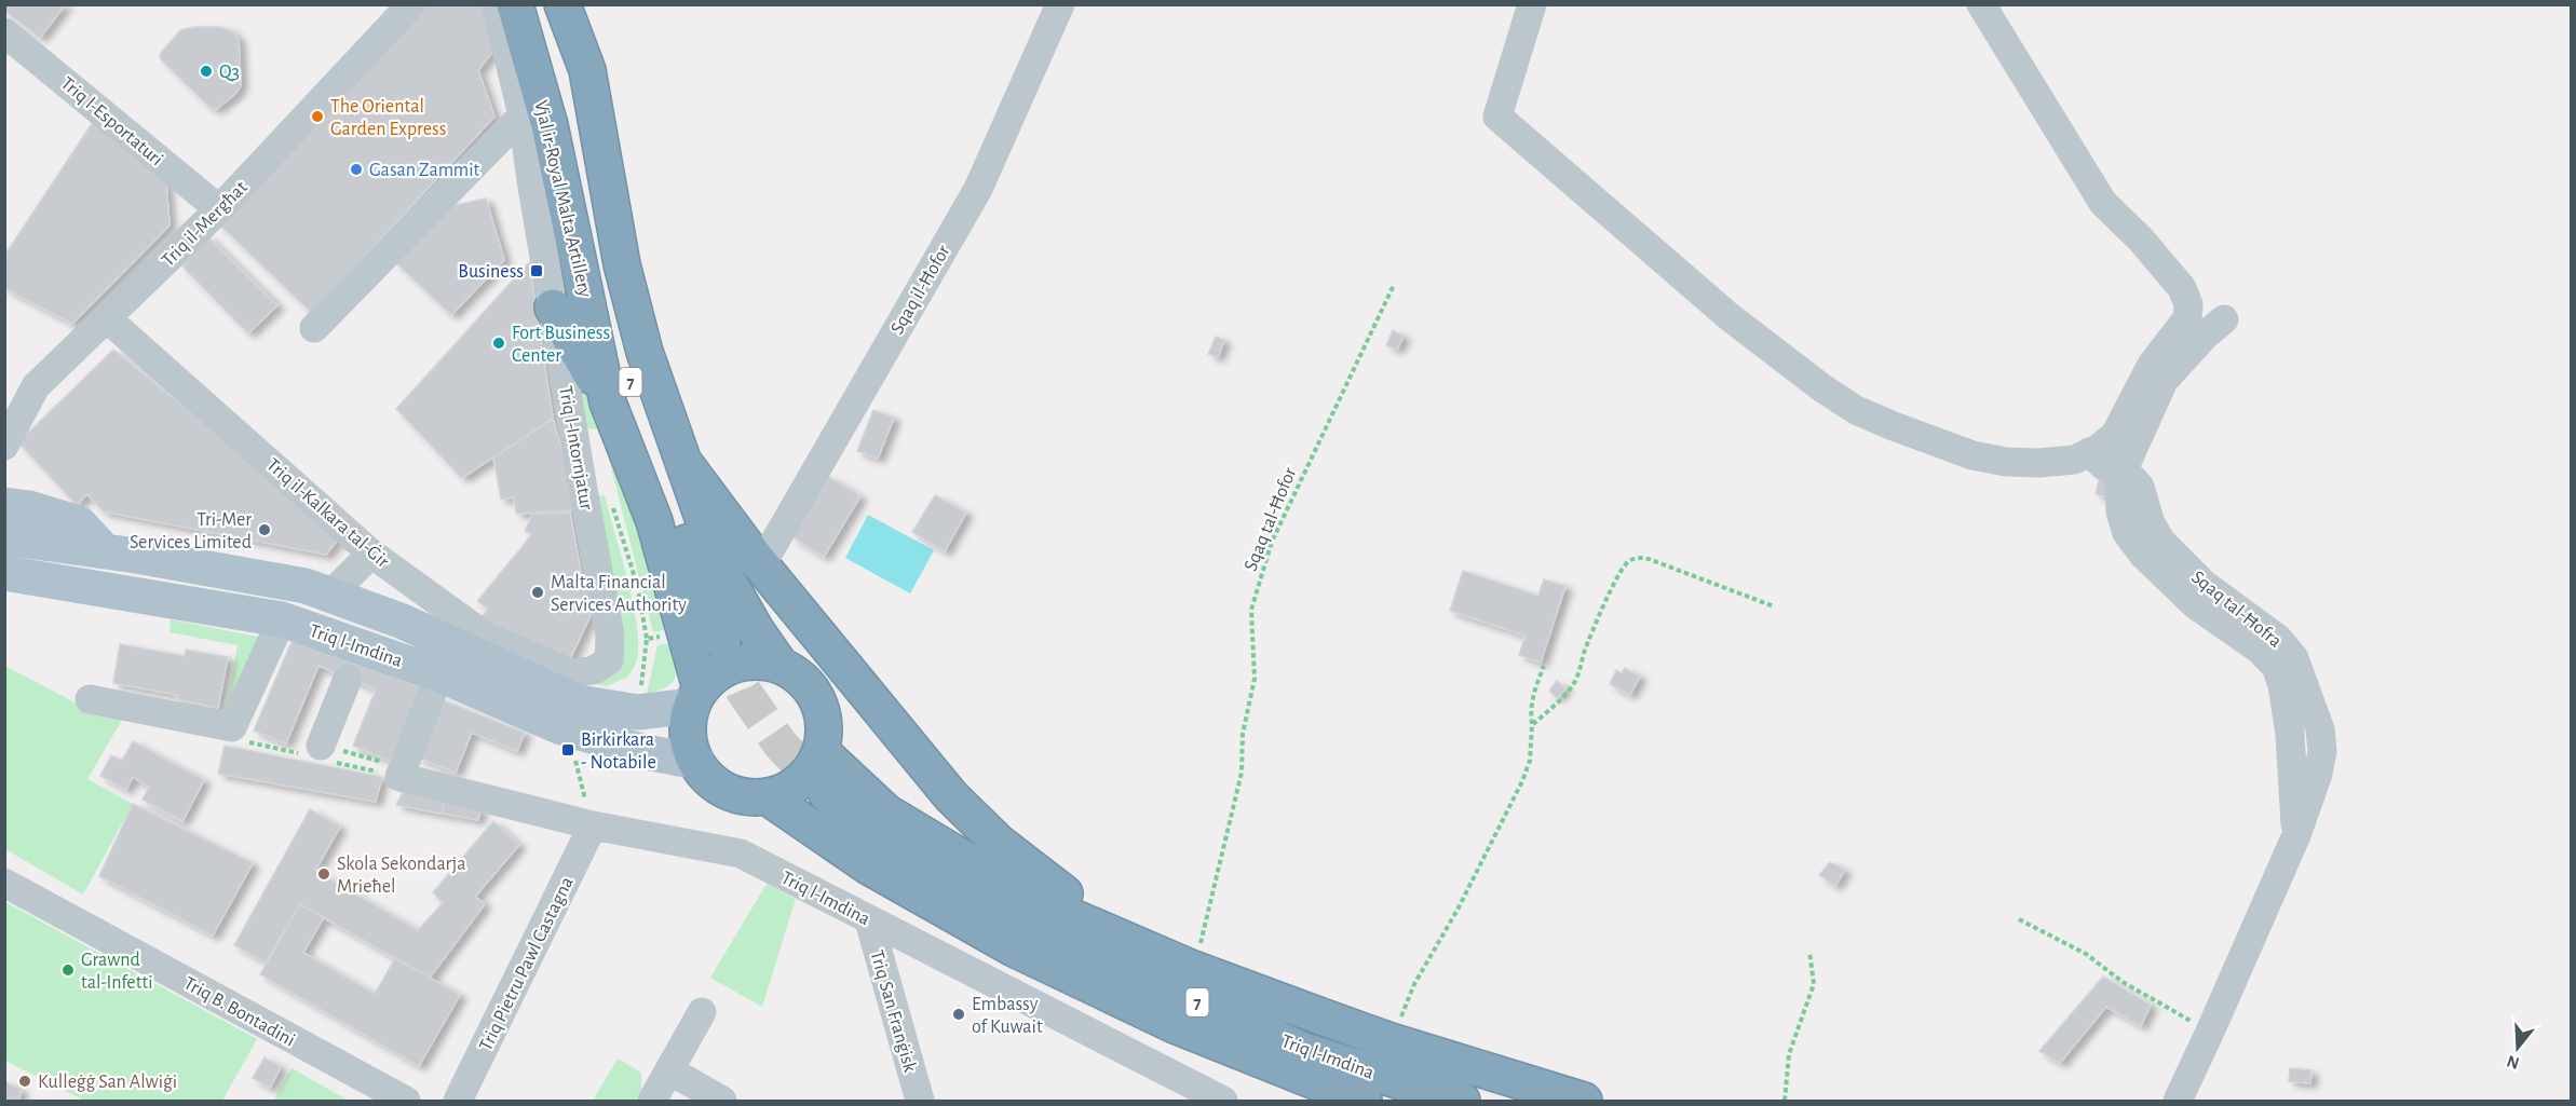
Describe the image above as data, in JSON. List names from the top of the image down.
{
  "streets": {
    "highway": ["Vjal ir-Royal Malta Artillery", "7", "Triq l-Imdina"],
    "street": [
      "Triq l-Esportaturi",
      "Triq il-Mergħat",
      "Sqaq il-Ħofor",
      "Triq l-Intornjatur",
      "Triq il-Kalkara tal-Ġir",
      "Sqaq tal-Ħofra",
      "Triq Pietru Pawl Castagna",
      "Triq B. Bontadini",
      "Triq San Franġisk"
    ],
    "path": ["Sqaq tal-Ħofor"]
  },
  "crossings": [
    ["Triq l-Esportaturi", "Triq il-Mergħat"],
    ["Vjal ir-Royal Malta Artillery", "Triq l-Imdina"],
    ["Triq il-Mergħat", "Triq il-Kalkara tal-Ġir"],
    ["Sqaq il-Ħofor", "Triq l-Imdina"],
    ["7", "Triq l-Imdina"],
    ["Triq l-Intornjatur", "Triq il-Kalkara tal-Ġir"],
    ["Sqaq tal-Ħofor", "Triq l-Imdina"],
    ["Triq l-Imdina", "Triq Pietru Pawl Castagna"],
    ["Triq l-Imdina", "Triq San Franġisk"]
  ],
  "places": {
    "other": [
      "Q3",
      "The Oriental Garden Express",
      "Gasan Zammit",
      "Fort Business Center",
      "Tri-Mer Services Limited",
      "Malta Financial Services Authority",
      "Skola Sekondarja Mrieħel",
      "Grawnd tal-Infetti",
      "Embassy of Kuwait",
      "Kulleġġ San Alwiġi"
    ],
    "transit": ["Business", "Birkirkara - Notabile"]
  },
  "north": "bottom"
}
